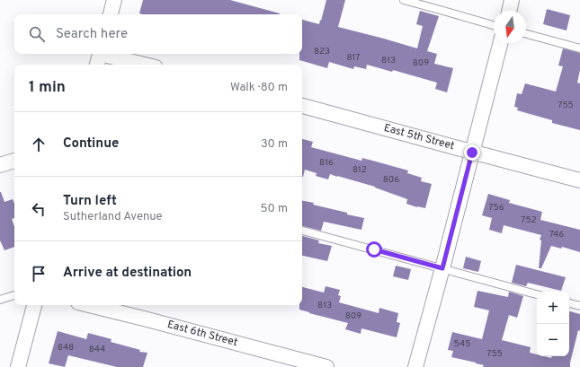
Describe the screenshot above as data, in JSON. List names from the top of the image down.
{
  "streets": {
    "street": ["East 5th Street", "East 6th Street"]
  },
  "house_numbers": [
    "823",
    "817",
    "813",
    "809",
    "755",
    "816",
    "812",
    "806",
    "756",
    "752",
    "746",
    "813",
    "809",
    "545",
    "848",
    "844",
    "755"
  ],
  "north": "bottom",
  "page": {
    "search": "Search here",
    "heading": ["1 min", "Walk · 80 m"],
    "list": [
      ["Continue", "30 m"],
      ["Turn left", "Sutherland Avenue", "50 m"],
      "Arrive at destination"
    ],
    "map_buttons": ["+", "−"]
  }
}
